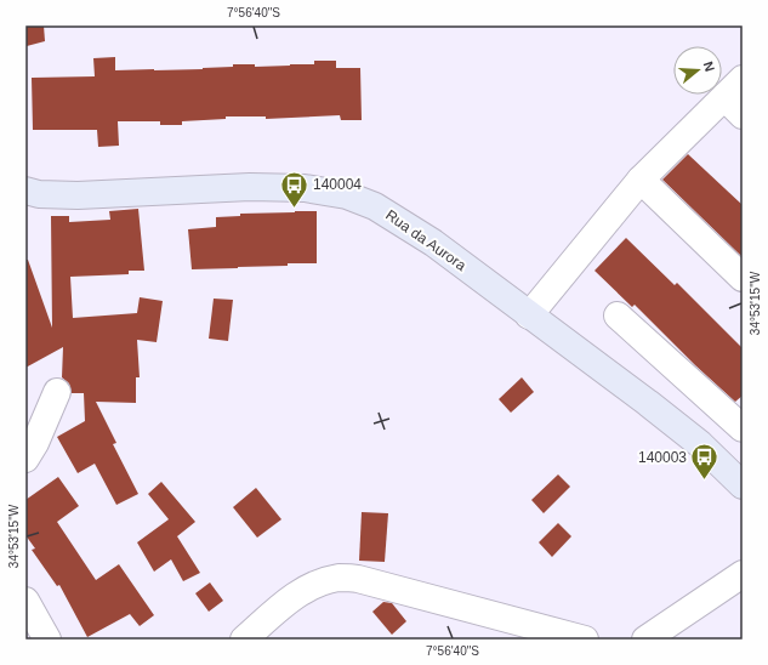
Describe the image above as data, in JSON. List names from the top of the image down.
{
  "streets": {
    "main road": ["Rua da Aurora"]
  },
  "places": {
    "bus stop": ["140004", "140003"]
  },
  "north": "right",
  "coordinates": ["7°56'40\"S", "34°53'15\"W"]
}
